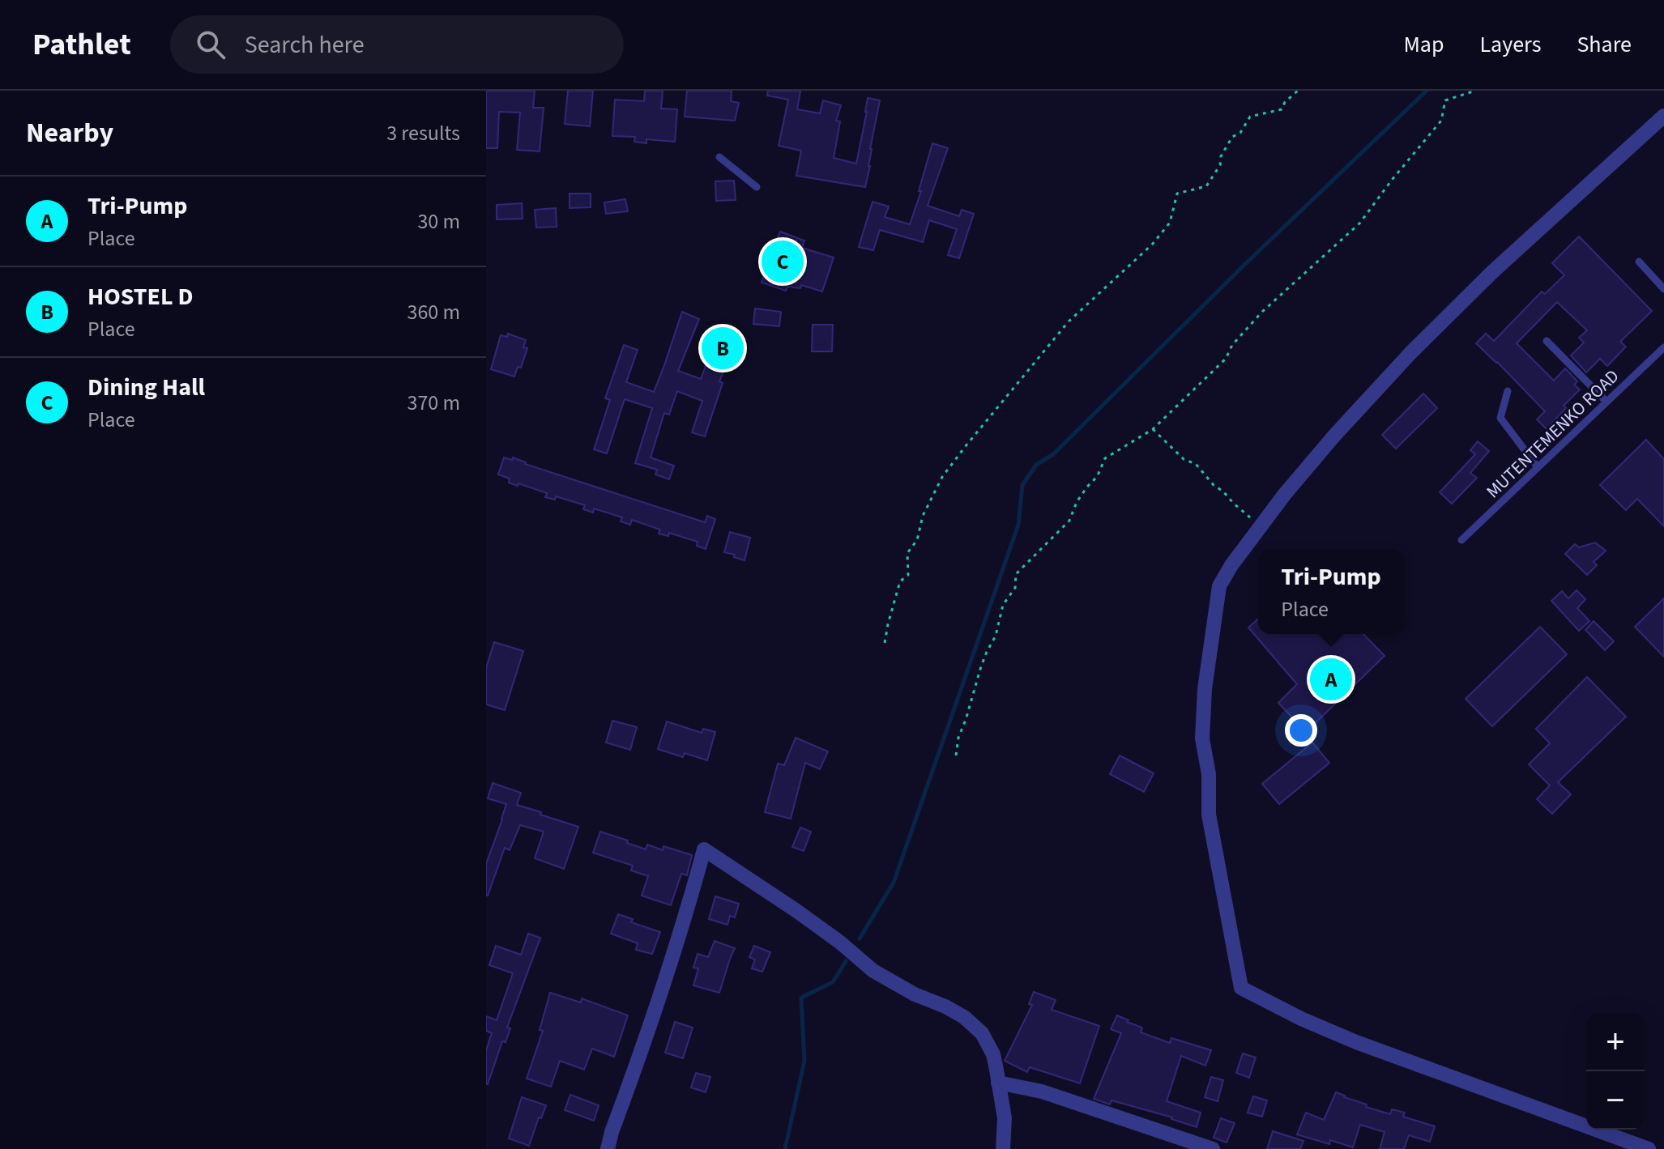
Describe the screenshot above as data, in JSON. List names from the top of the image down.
{
  "streets": {
    "lane": ["MUTENTEMENKO ROAD"]
  },
  "page": {
    "header": "Pathlet",
    "search": "Search here",
    "nav": ["Map", "Layers", "Share"],
    "heading": ["Nearby", "3 results"],
    "list": [
      {
        "mark": "A",
        "name": "Tri-Pump",
        "note": "Place",
        "value": "30 m"
      },
      {
        "mark": "B",
        "name": "HOSTEL D",
        "note": "Place",
        "value": "360 m"
      },
      {
        "mark": "C",
        "name": "Dining Hall",
        "note": "Place",
        "value": "370 m"
      }
    ],
    "pins": ["C", "B", "A"],
    "popup": ["Tri-Pump", "Place"],
    "map_buttons": ["+", "−"]
  }
}
